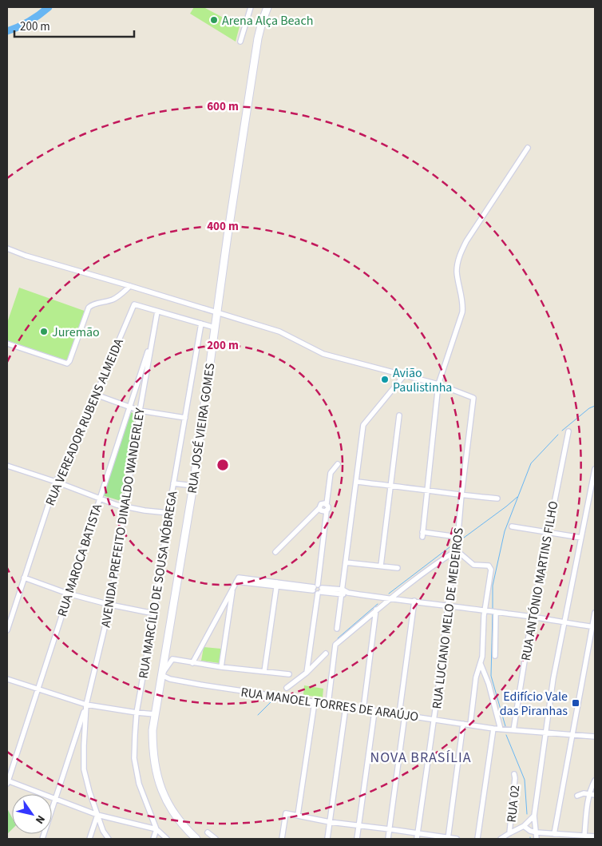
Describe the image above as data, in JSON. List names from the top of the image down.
{
  "streets": {
    "main road": ["RUA JOSÉ VIEIRA GOMES"],
    "street": [
      "RUA VEREADOR RUBENS ALMEIDA",
      "AVENIDA PREFEITO DINALDO WANDERLEY",
      "RUA MAROCA BATISTA",
      "RUA ANTÓNIO MARTINS FILHO",
      "RUA MARCÍLIO DE SOUSA NÓBREGA",
      "RUA LUCIANO MELO DE MEDEIROS",
      "RUA MANOEL TORRES DE ARAÚJO",
      "RUA 02"
    ]
  },
  "crossings": [
    ["RUA VEREADOR RUBENS ALMEIDA", "AVENIDA PREFEITO DINALDO WANDERLEY"],
    ["RUA JOSÉ VIEIRA GOMES", "RUA MANOEL TORRES DE ARAÚJO"],
    ["AVENIDA PREFEITO DINALDO WANDERLEY", "RUA MAROCA BATISTA"],
    ["RUA ANTÓNIO MARTINS FILHO", "RUA MANOEL TORRES DE ARAÚJO"],
    ["RUA LUCIANO MELO DE MEDEIROS", "RUA MANOEL TORRES DE ARAÚJO"]
  ],
  "districts": ["NOVA BRASÍLIA"],
  "places": {
    "other": ["Arena Alça Beach", "Juremão", "Avião Paulistinha"],
    "transit": ["Edifício Vale das Piranhas"]
  },
  "scale_bar": "200 m",
  "north": "bottom right",
  "rings": ["600 m", "400 m", "200 m"]
}
